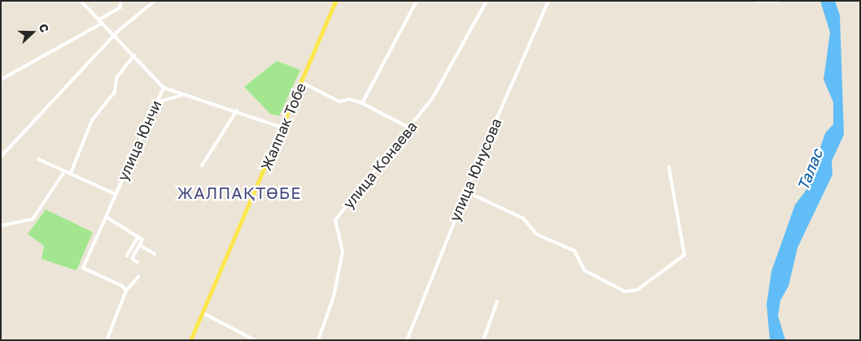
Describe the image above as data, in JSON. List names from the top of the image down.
{
  "streets": {
    "main road": ["Жалпак Тобе"],
    "street": ["улица Юнчи", "улица Конаева", "улица Юнусова"]
  },
  "districts": ["ЖАЛПАҚТӨБЕ"],
  "water": ["Талас"],
  "north": "right"
}
